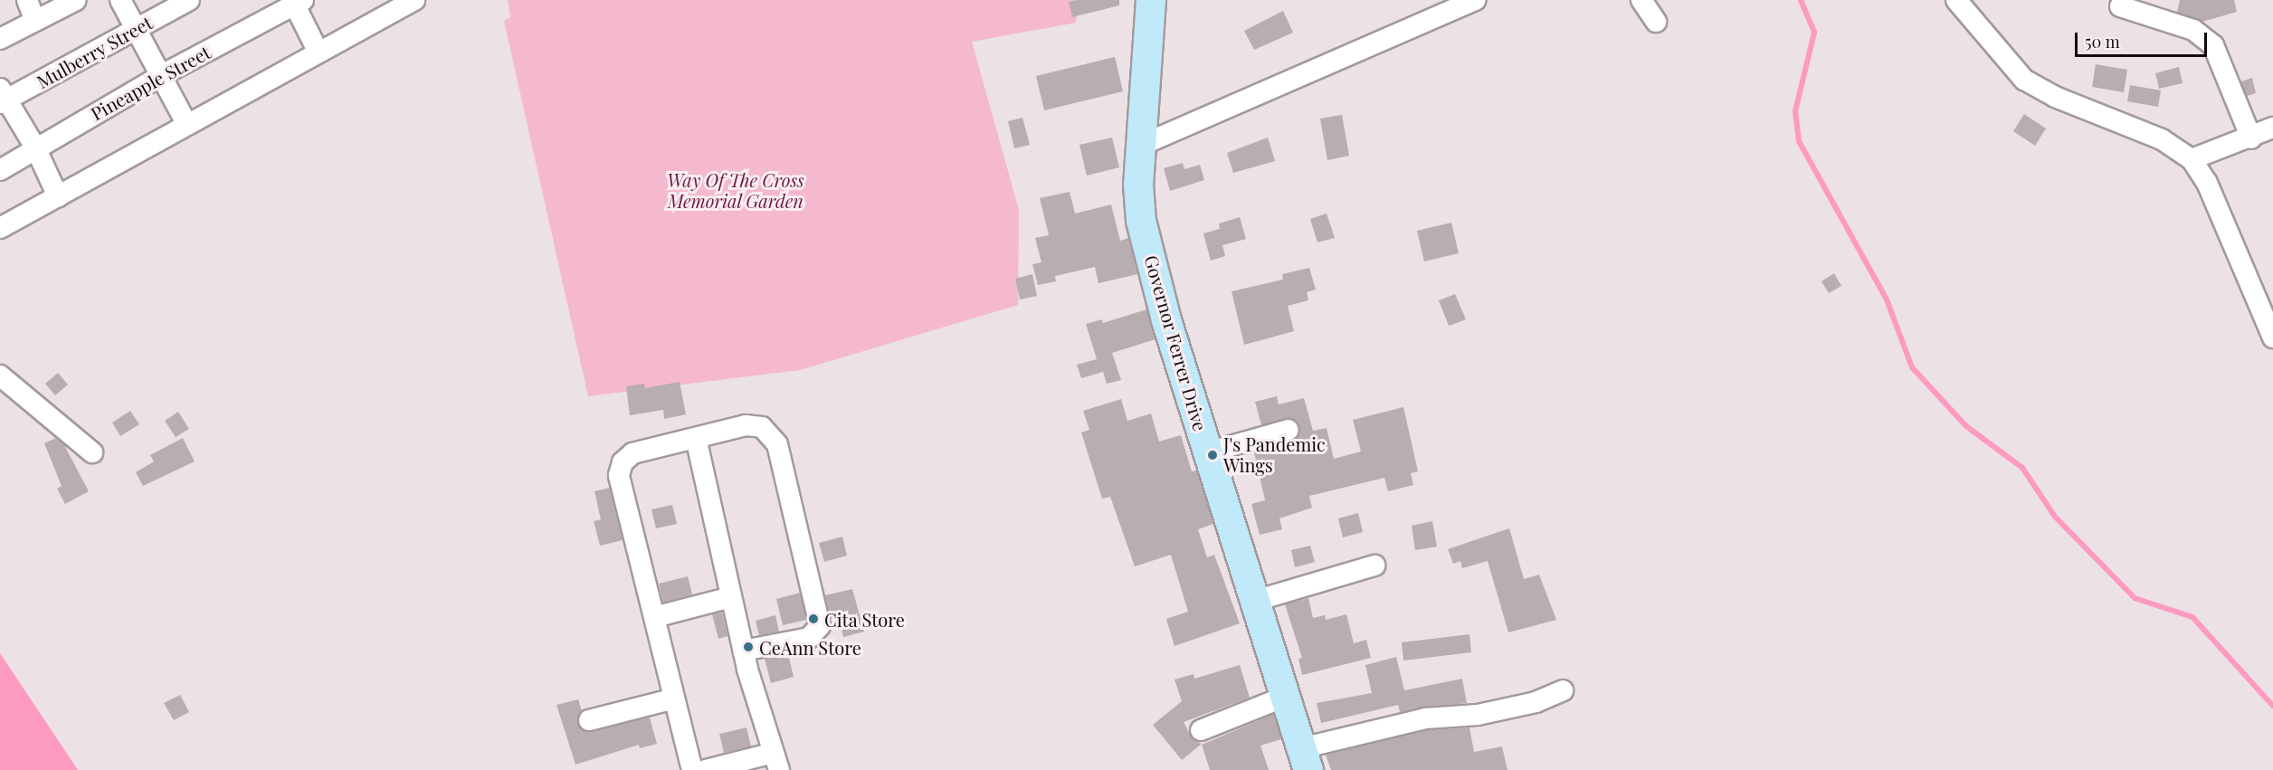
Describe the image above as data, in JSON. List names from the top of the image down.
{
  "streets": {
    "main road": ["Governor Ferrer Drive"],
    "street": ["Mulberry Street", "Pineapple Street"]
  },
  "parks": ["Way Of The Cross Memorial Garden"],
  "places": ["J's Pandemic Wings", "Cita Store", "CeAnn Store"],
  "scale_bar": "50 m"
}
